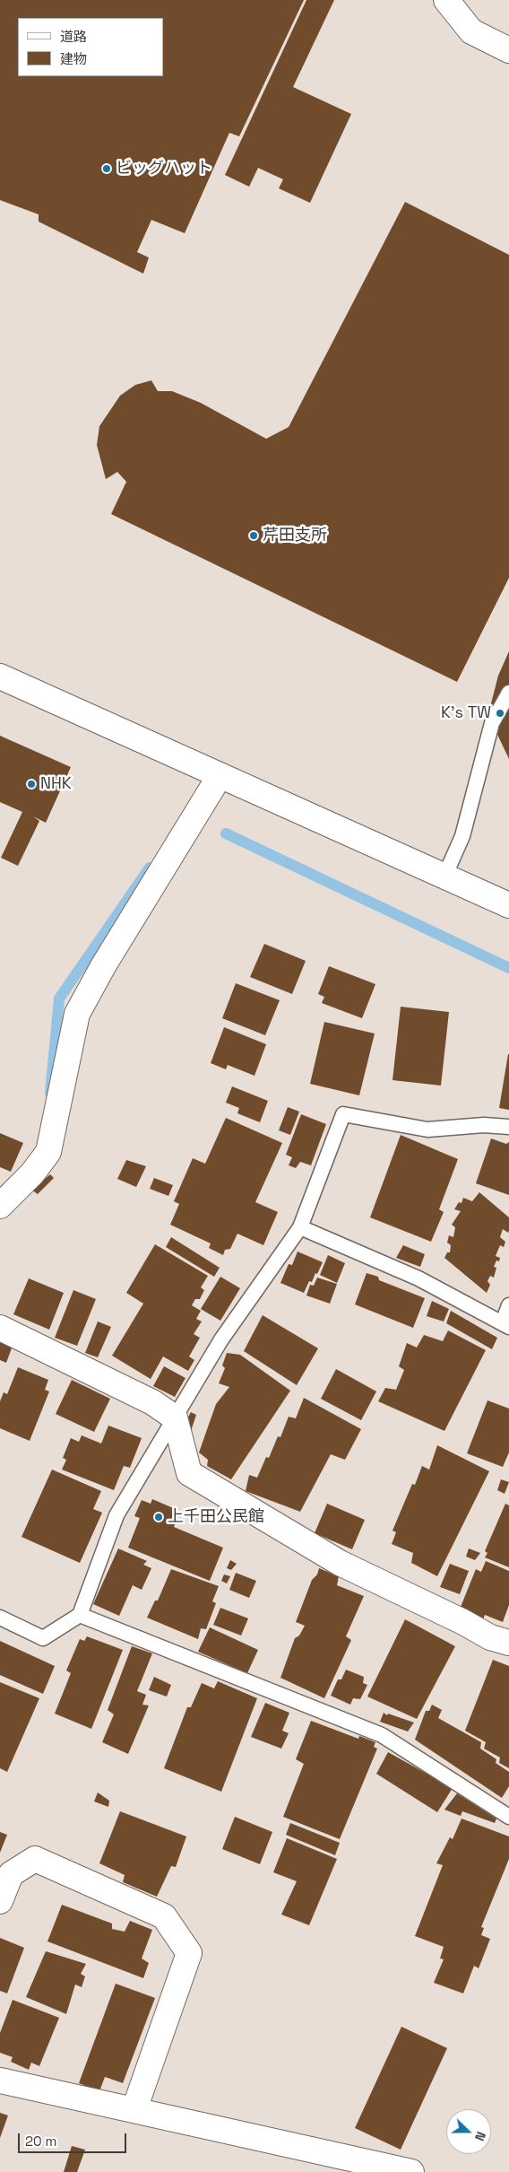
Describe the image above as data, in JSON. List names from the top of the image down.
{
  "places": [
    "ビッグハット",
    "芹田支所",
    "K's TW",
    "NHK",
    "上千田公民館"
  ],
  "legend": ["道路", "建物"],
  "scale_bar": "20 m",
  "north": "right"
}
